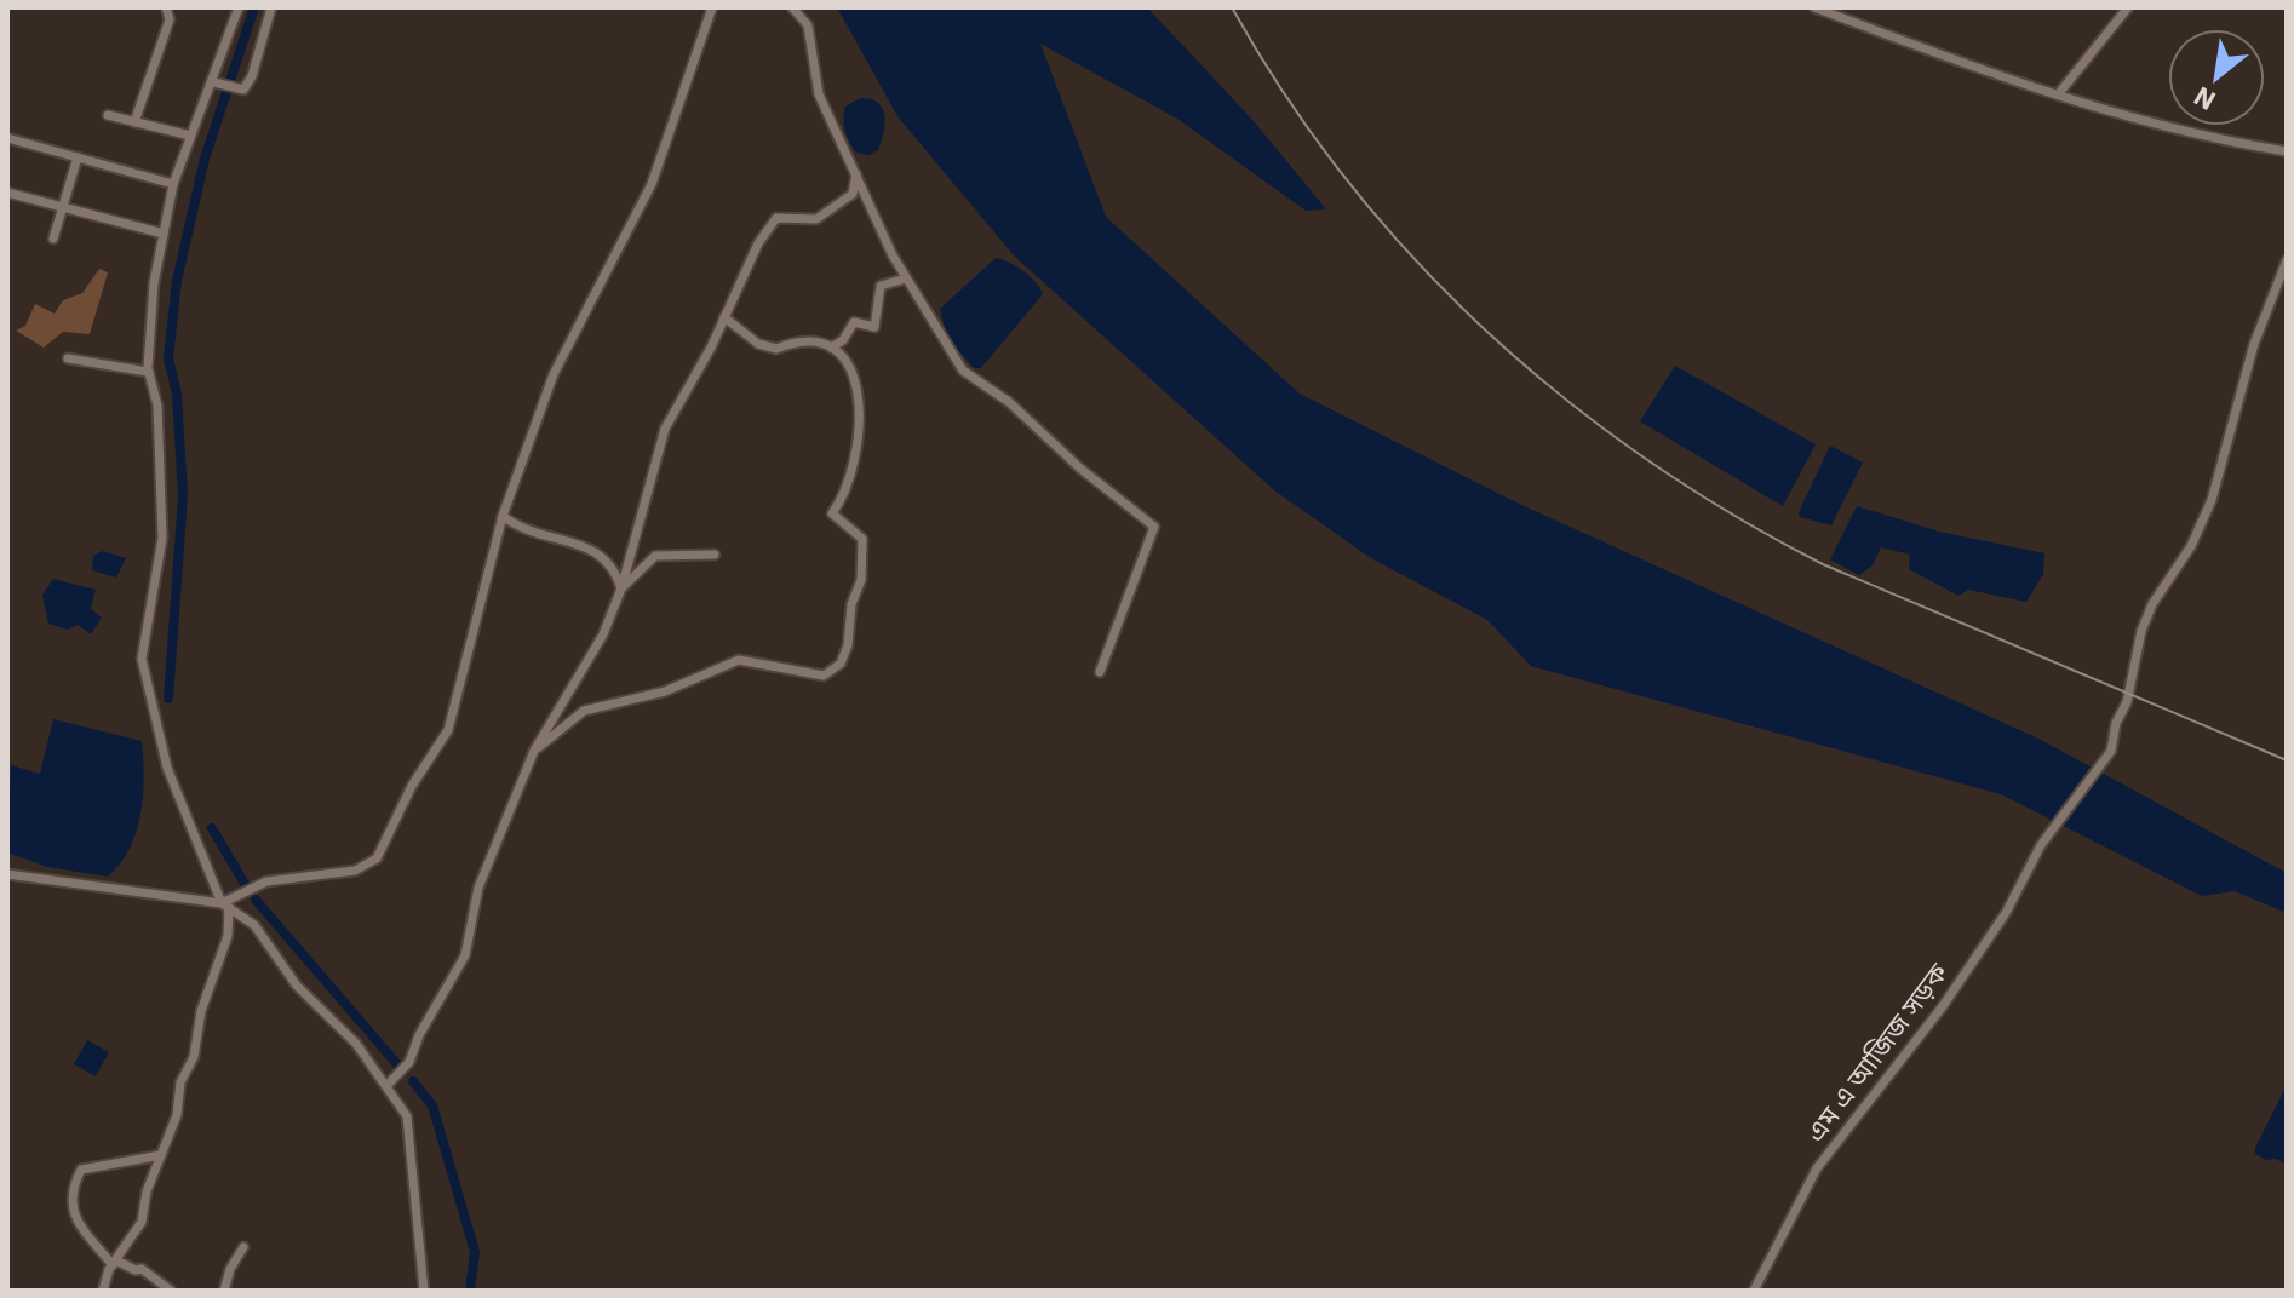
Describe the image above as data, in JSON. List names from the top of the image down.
{
  "streets": {
    "street": ["এম এ আজিজ সড়ক"]
  },
  "north": "bottom left"
}
